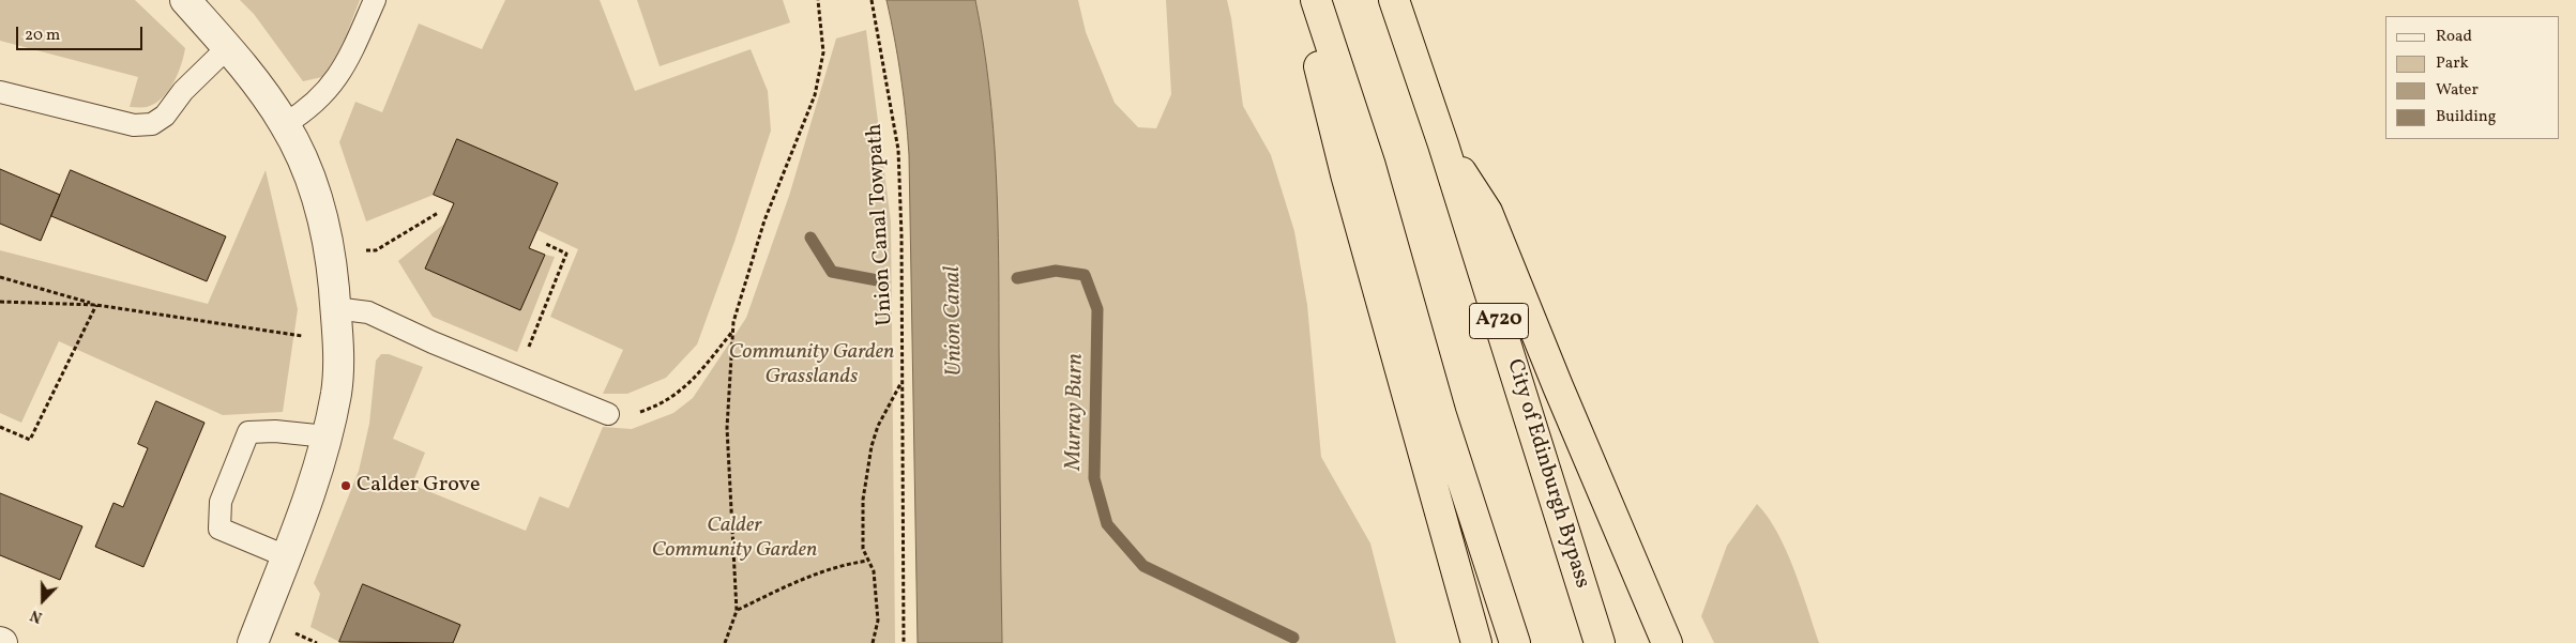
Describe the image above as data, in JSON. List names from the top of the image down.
{
  "streets": {
    "highway": ["A720", "City of Edinburgh Bypass"],
    "path": ["Union Canal Towpath"]
  },
  "crossings": [
    ["A720", "City of Edinburgh Bypass"]
  ],
  "water": ["Union Canal", "Murray Burn"],
  "parks": ["Community Garden Grasslands", "Calder Community Garden"],
  "places": ["Calder Grove"],
  "legend": [
    "Road",
    "Park",
    "Water",
    "Building"
  ],
  "scale_bar": "20 m",
  "north": "bottom"
}
